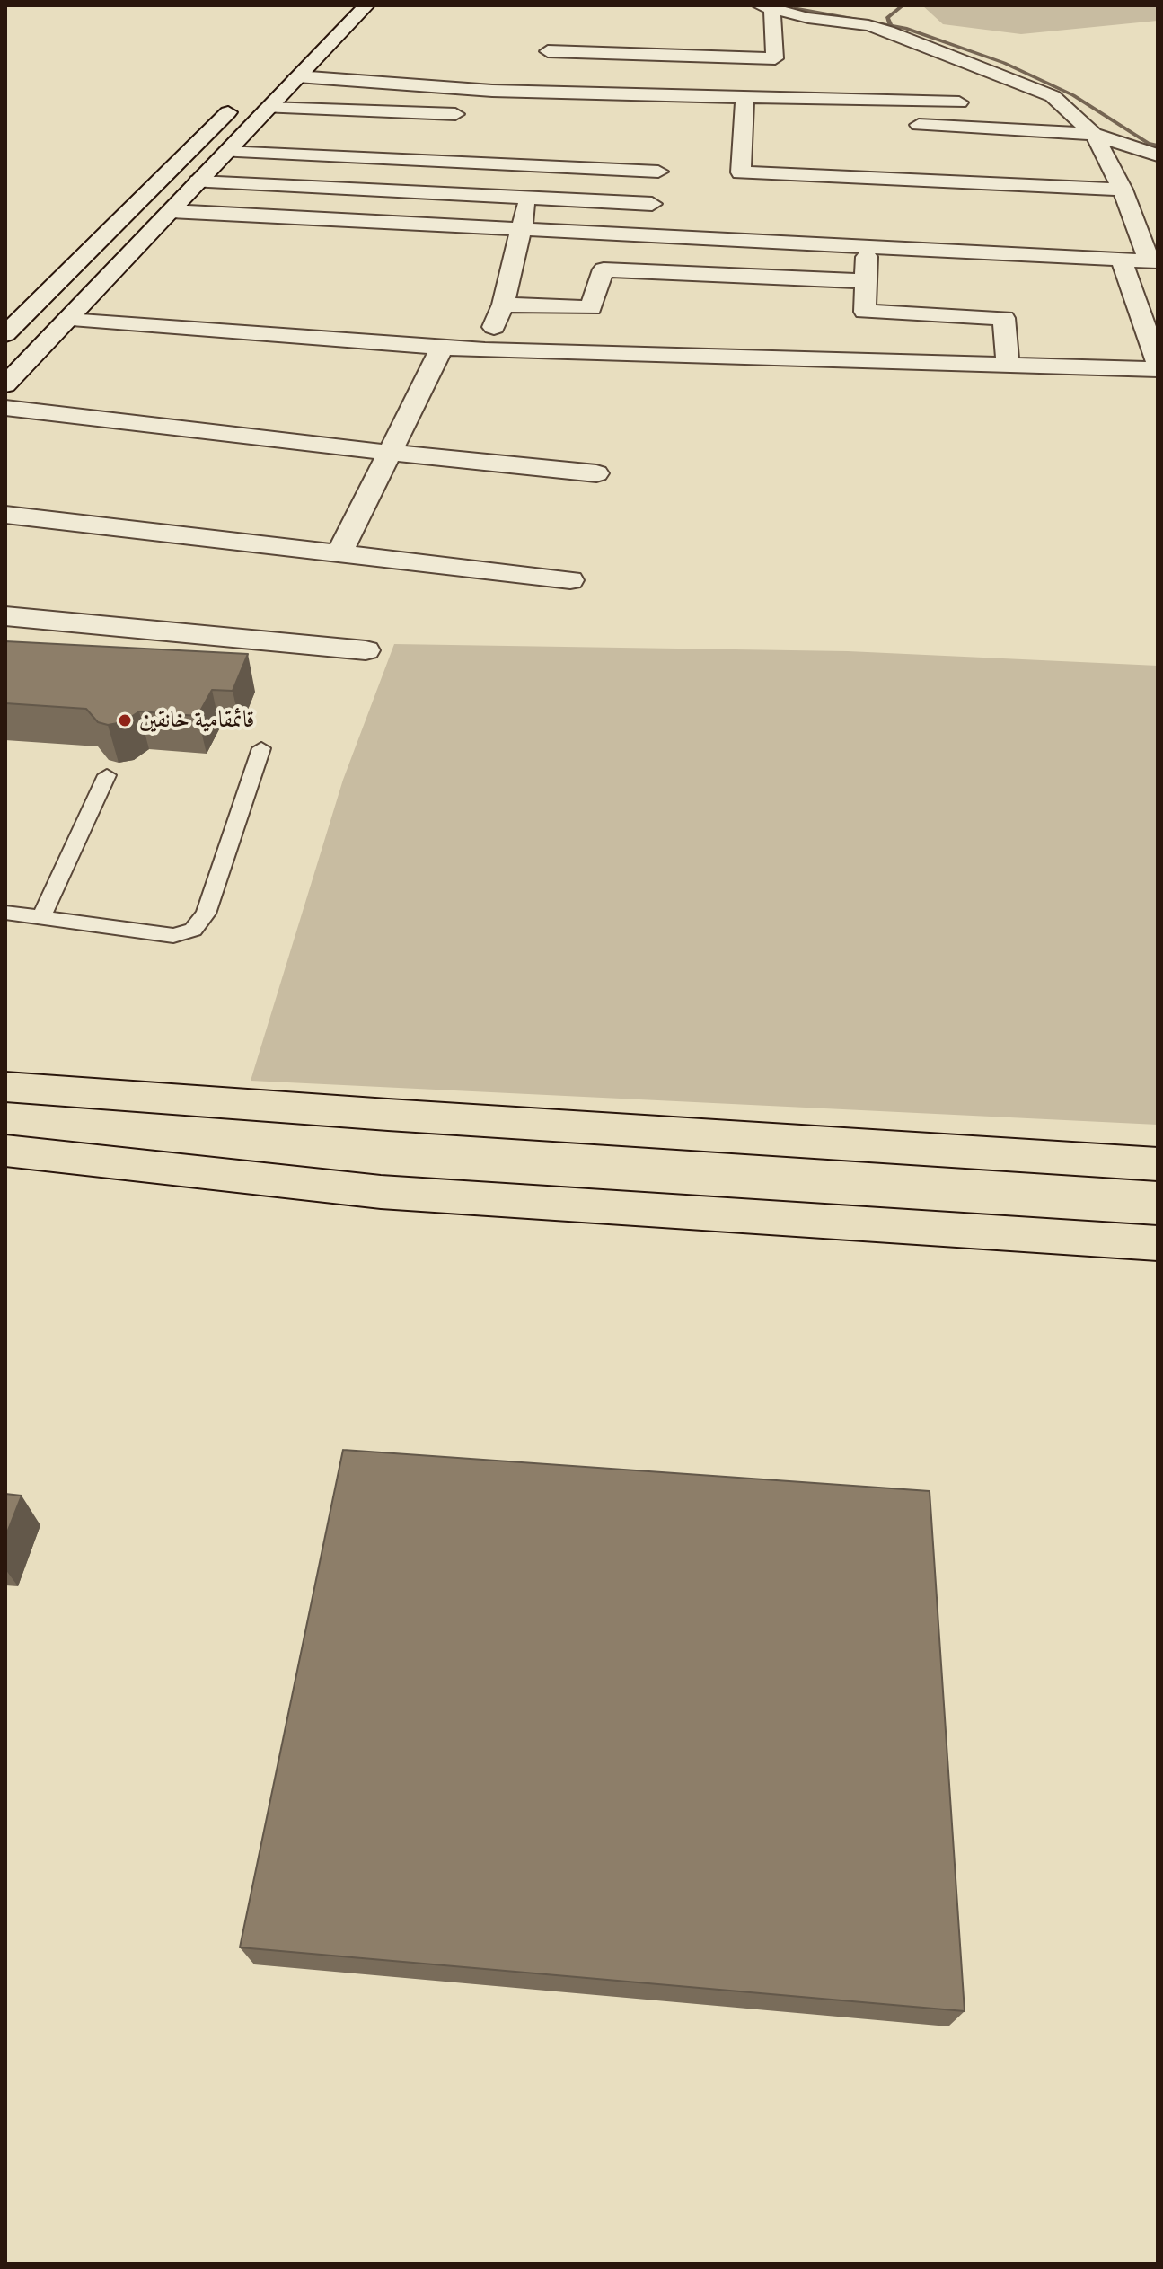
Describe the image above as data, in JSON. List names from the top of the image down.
{
  "places": ["قائمقامية خانقين"]
}
